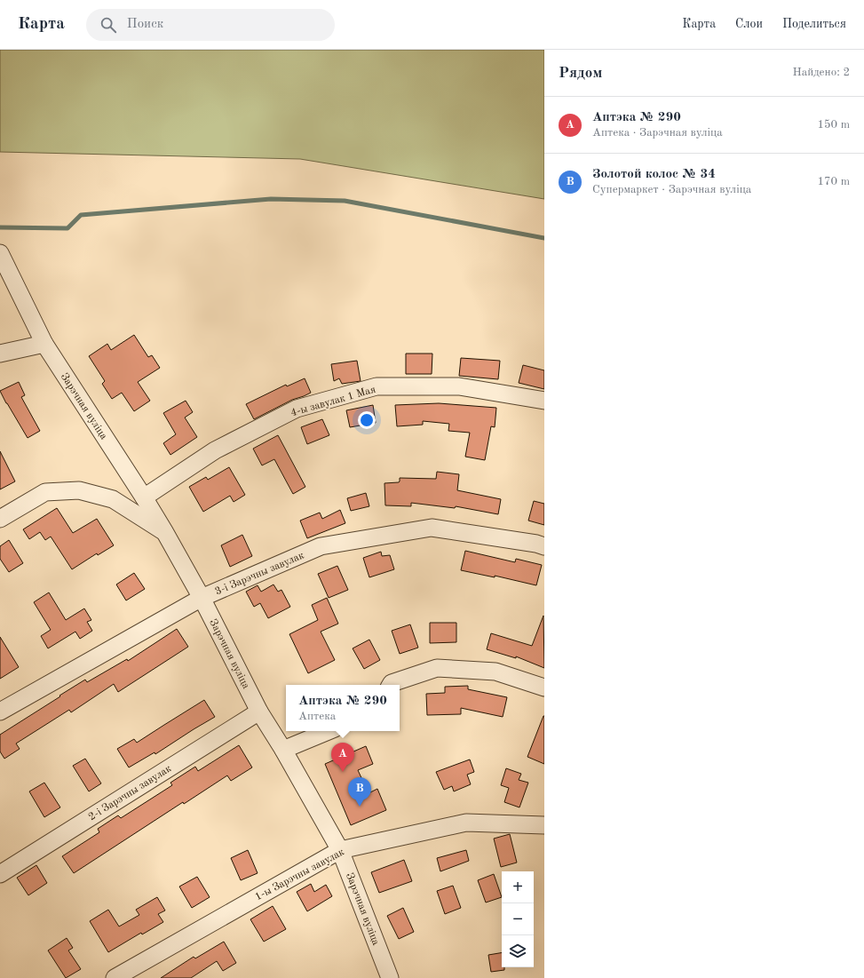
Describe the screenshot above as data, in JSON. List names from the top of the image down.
{
  "streets": {
    "street": [
      "4-ы завулак 1 Мая",
      "Зарэчная вуліца",
      "3-і Зарэчны завулак",
      "2-і Зарэчны завулак",
      "1-ы Зарэчны завулак"
    ]
  },
  "crossings": [
    ["4-ы завулак 1 Мая", "Зарэчная вуліца"],
    ["Зарэчная вуліца", "3-і Зарэчны завулак"],
    ["Зарэчная вуліца", "2-і Зарэчны завулак"],
    ["Зарэчная вуліца", "1-ы Зарэчны завулак"]
  ],
  "page": {
    "header": "Карта",
    "search": "Поиск",
    "nav": ["Карта", "Слои", "Поделиться"],
    "heading": ["Рядом", "Найдено: 2"],
    "list": [
      {
        "mark": "A",
        "name": "Аптэка № 290",
        "note": "Аптека · Зарэчная вуліца",
        "value": "150 m"
      },
      {
        "mark": "B",
        "name": "Золотой колос № 34",
        "note": "Супермаркет · Зарэчная вуліца",
        "value": "170 m"
      }
    ],
    "popup": ["Аптэка № 290", "Аптека"],
    "pins": ["A", "B"],
    "map_buttons": ["+", "−"]
  }
}
